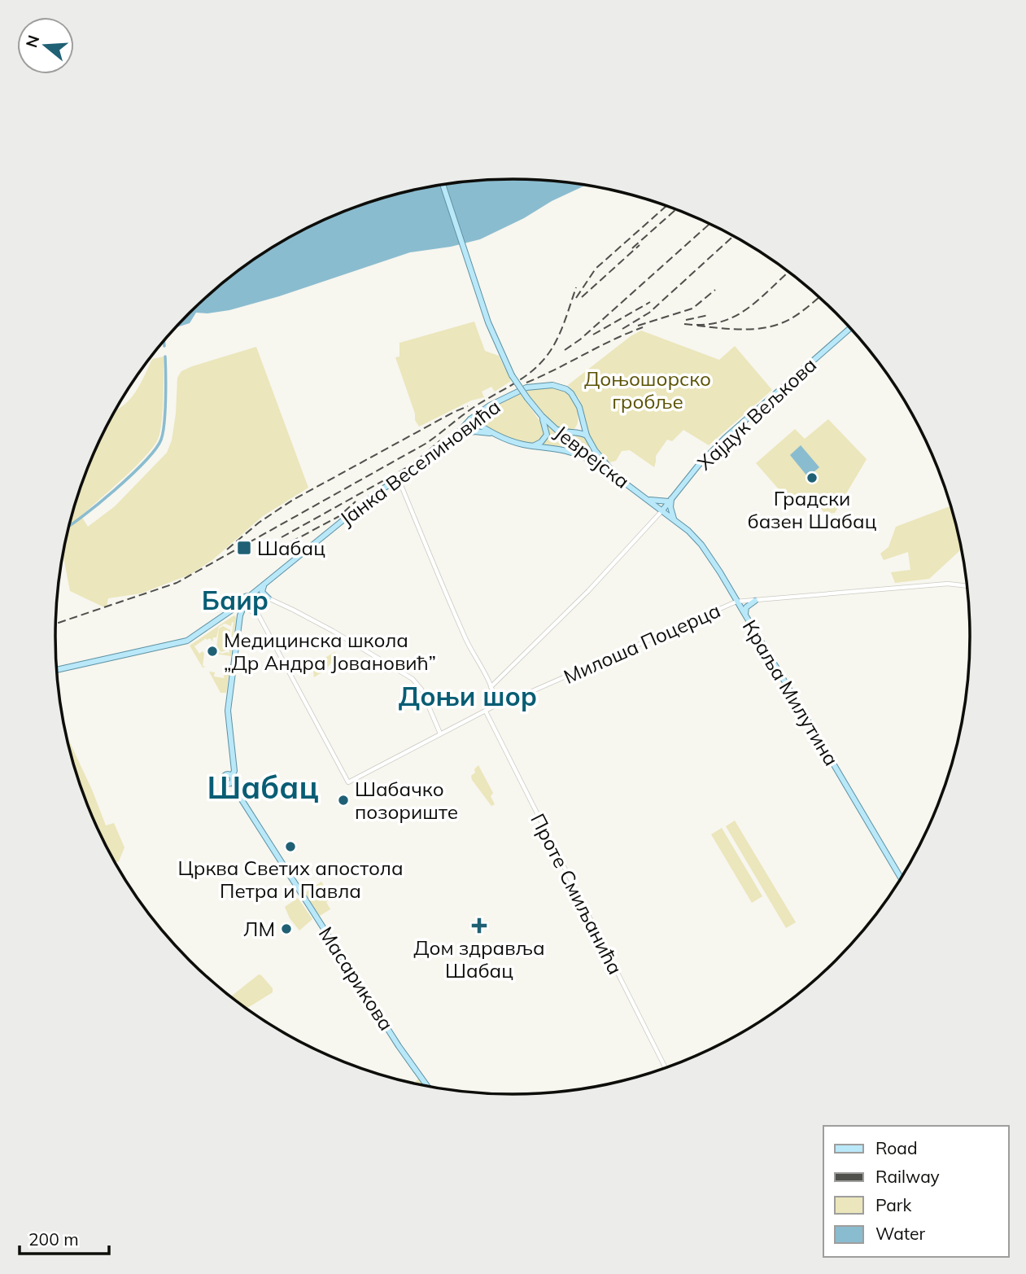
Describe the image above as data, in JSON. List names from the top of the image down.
{
  "streets": {
    "main road": [
      "Хајдук Вељкова",
      "Јеврејска",
      "Јанка Веселиновића",
      "Краља Милутина",
      "Масарикова"
    ],
    "street": ["Милоша Поцерца", "Проте Смиљанића"]
  },
  "crossings": [
    ["Хајдук Вељкова", "Јеврејска"],
    ["Хајдук Вељкова", "Краља Милутина"],
    ["Јеврејска", "Јанка Веселиновића"],
    ["Јеврејска", "Краља Милутина"],
    ["Јанка Веселиновића", "Милоша Поцерца"],
    ["Милоша Поцерца", "Краља Милутина"],
    ["Милоша Поцерца", "Проте Смиљанића"]
  ],
  "districts": ["Баир", "Доњи шор", "Шабац"],
  "parks": ["Доњошорско гробље"],
  "places": {
    "other": [
      "Градски базен Шабац",
      "Медицинска школа „Др Андра Јовановић”",
      "Шабачко позориште",
      "Црква Светих апостола Петра и Павла",
      "ЛМ"
    ],
    "transit": ["Шабац"],
    "health": ["Дом здравља Шабац"]
  },
  "legend": [
    "Road",
    "Railway",
    "Park",
    "Water"
  ],
  "scale_bar": "200 m",
  "north": "left"
}
